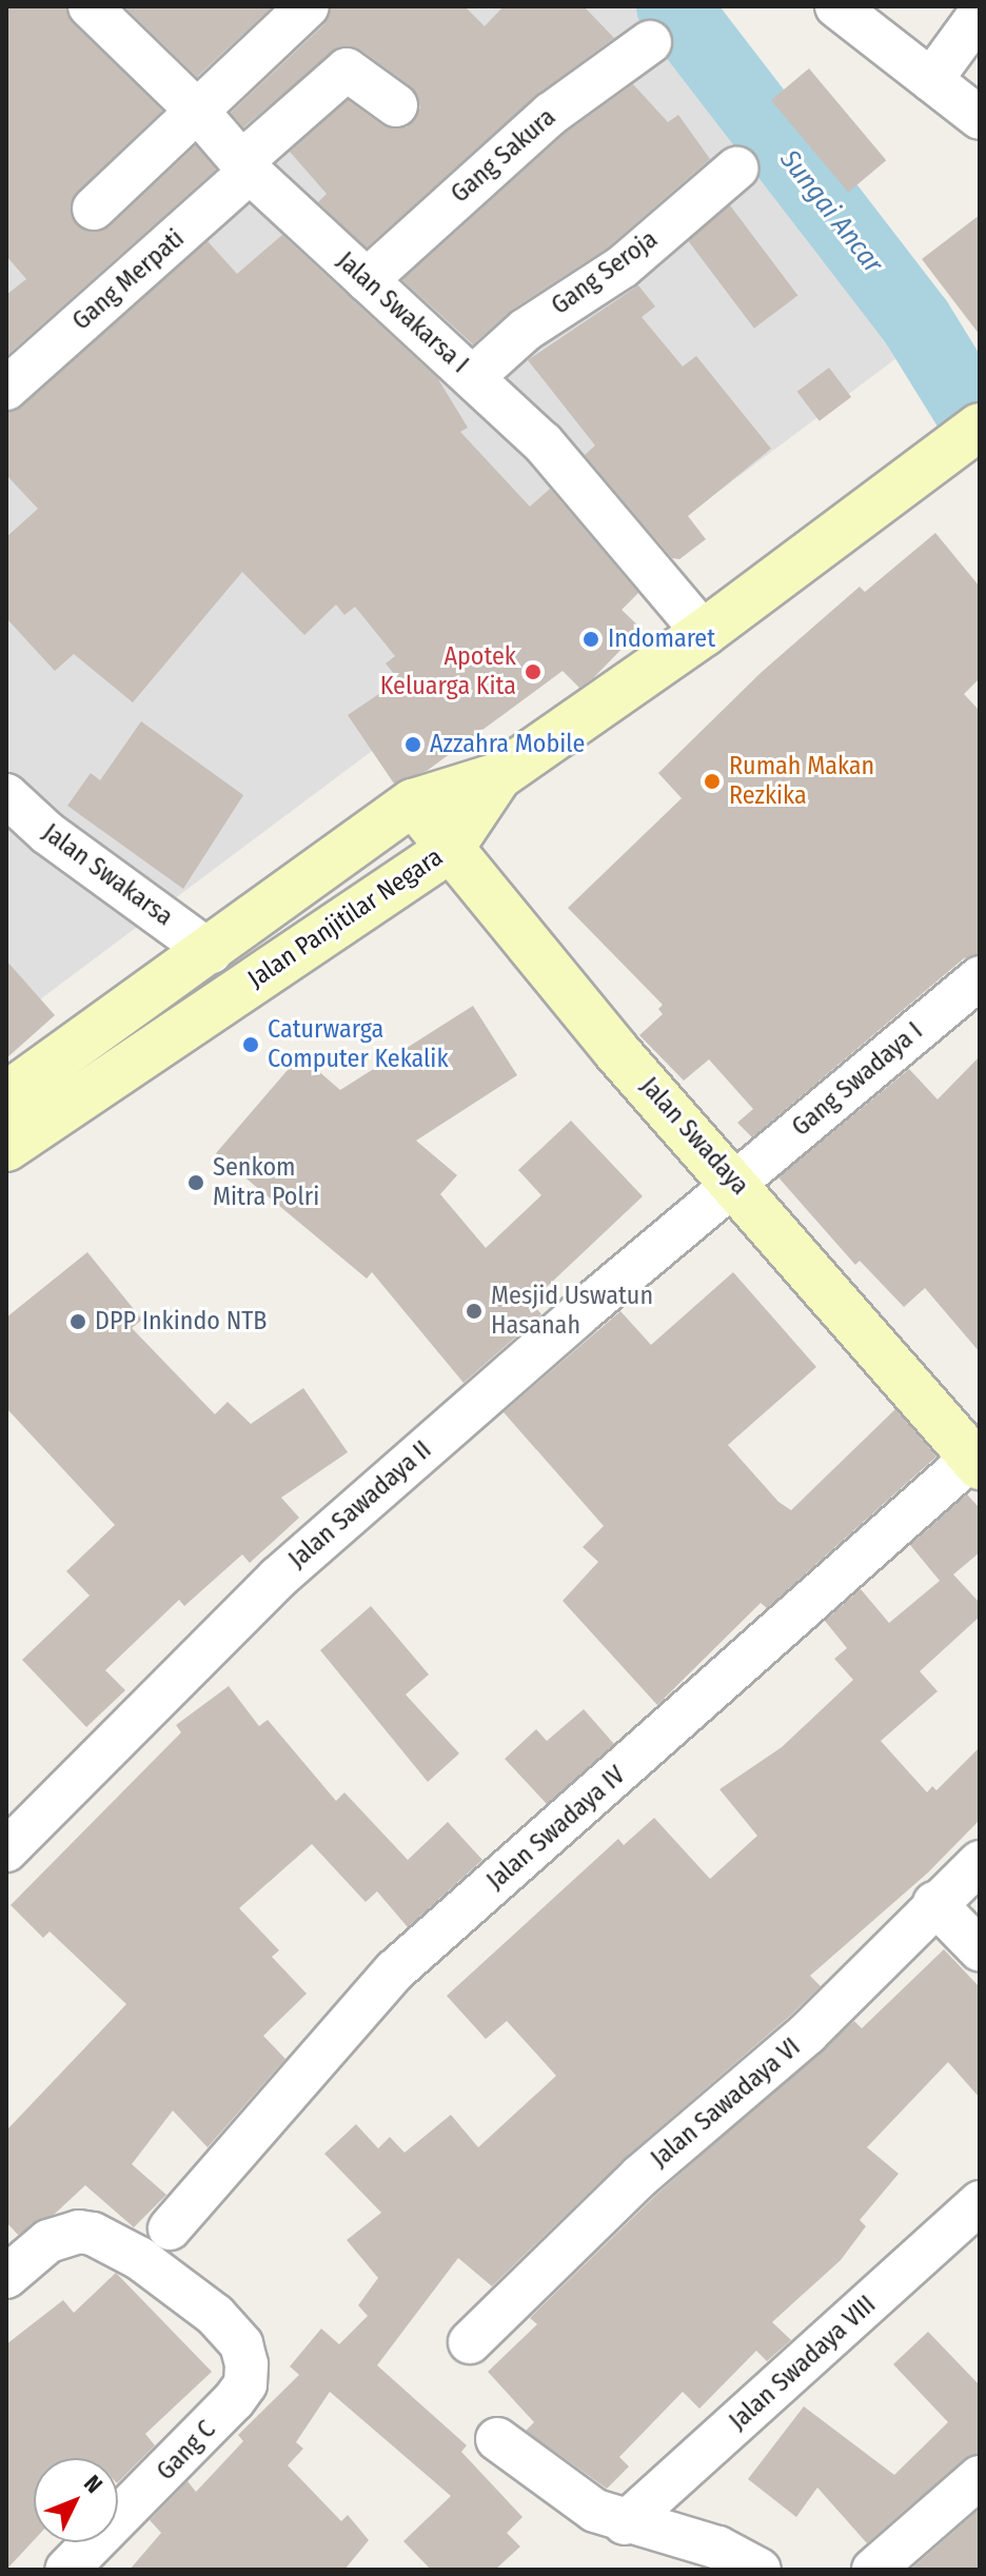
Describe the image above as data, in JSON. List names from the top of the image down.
{
  "streets": {
    "main road": ["Jalan Panjitilar Negara", "Jalan Swadaya"],
    "street": [
      "Gang Sakura",
      "Gang Seroja",
      "Gang Merpati",
      "Jalan Swakarsa I",
      "Jalan Swakarsa",
      "Gang Swadaya I",
      "Jalan Sawadaya II",
      "Jalan Swadaya IV",
      "Jalan Sawadaya VI",
      "Jalan Swadaya VIII",
      "Gang C"
    ]
  },
  "crossings": [
    ["Gang Sakura", "Jalan Swakarsa I"],
    ["Gang Seroja", "Jalan Swakarsa I"],
    ["Gang Merpati", "Jalan Swakarsa I"],
    ["Jalan Swakarsa I", "Jalan Panjitilar Negara"],
    ["Jalan Panjitilar Negara", "Jalan Swadaya"],
    ["Gang Swadaya I", "Jalan Swadaya"],
    ["Gang Swadaya I", "Jalan Sawadaya II"],
    ["Jalan Swadaya", "Jalan Sawadaya II"],
    ["Jalan Swadaya", "Jalan Swadaya IV"]
  ],
  "water": ["Sungai Ancar"],
  "places": [
    "Indomaret",
    "Apotek Keluarga Kita",
    "Azzahra Mobile",
    "Rumah Makan Rezkika",
    "Caturwarga Computer Kekalik",
    "Senkom Mitra Polri",
    "Mesjid Uswatun Hasanah",
    "DPP Inkindo NTB"
  ],
  "north": "top right"
}
